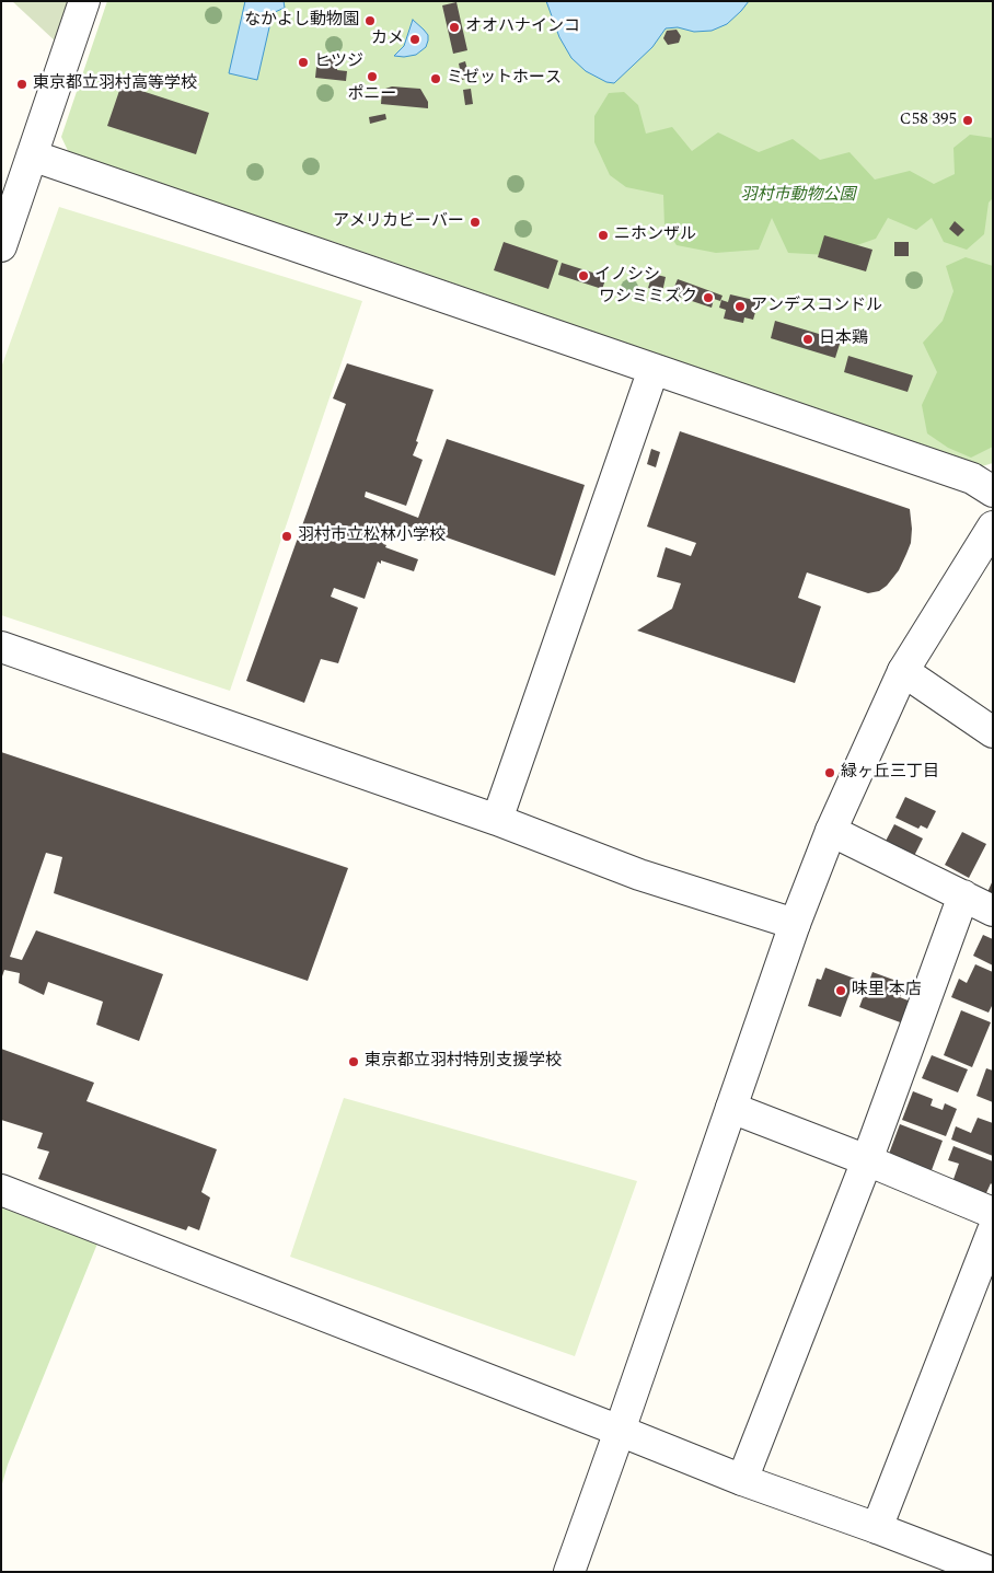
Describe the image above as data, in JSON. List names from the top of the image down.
{
  "parks": ["羽村市動物公園"],
  "places": [
    "なかよし動物園",
    "オオハナインコ",
    "カメ",
    "ヒツジ",
    "ポニー",
    "ミゼットホース",
    "東京都立羽村高等学校",
    "C58 395",
    "アメリカビーバー",
    "ニホンザル",
    "イノシシ",
    "ワシミミズク",
    "アンデスコンドル",
    "日本鶏",
    "羽村市立松林小学校",
    "緑ヶ丘三丁目",
    "味里 本店",
    "東京都立羽村特別支援学校"
  ]
}
